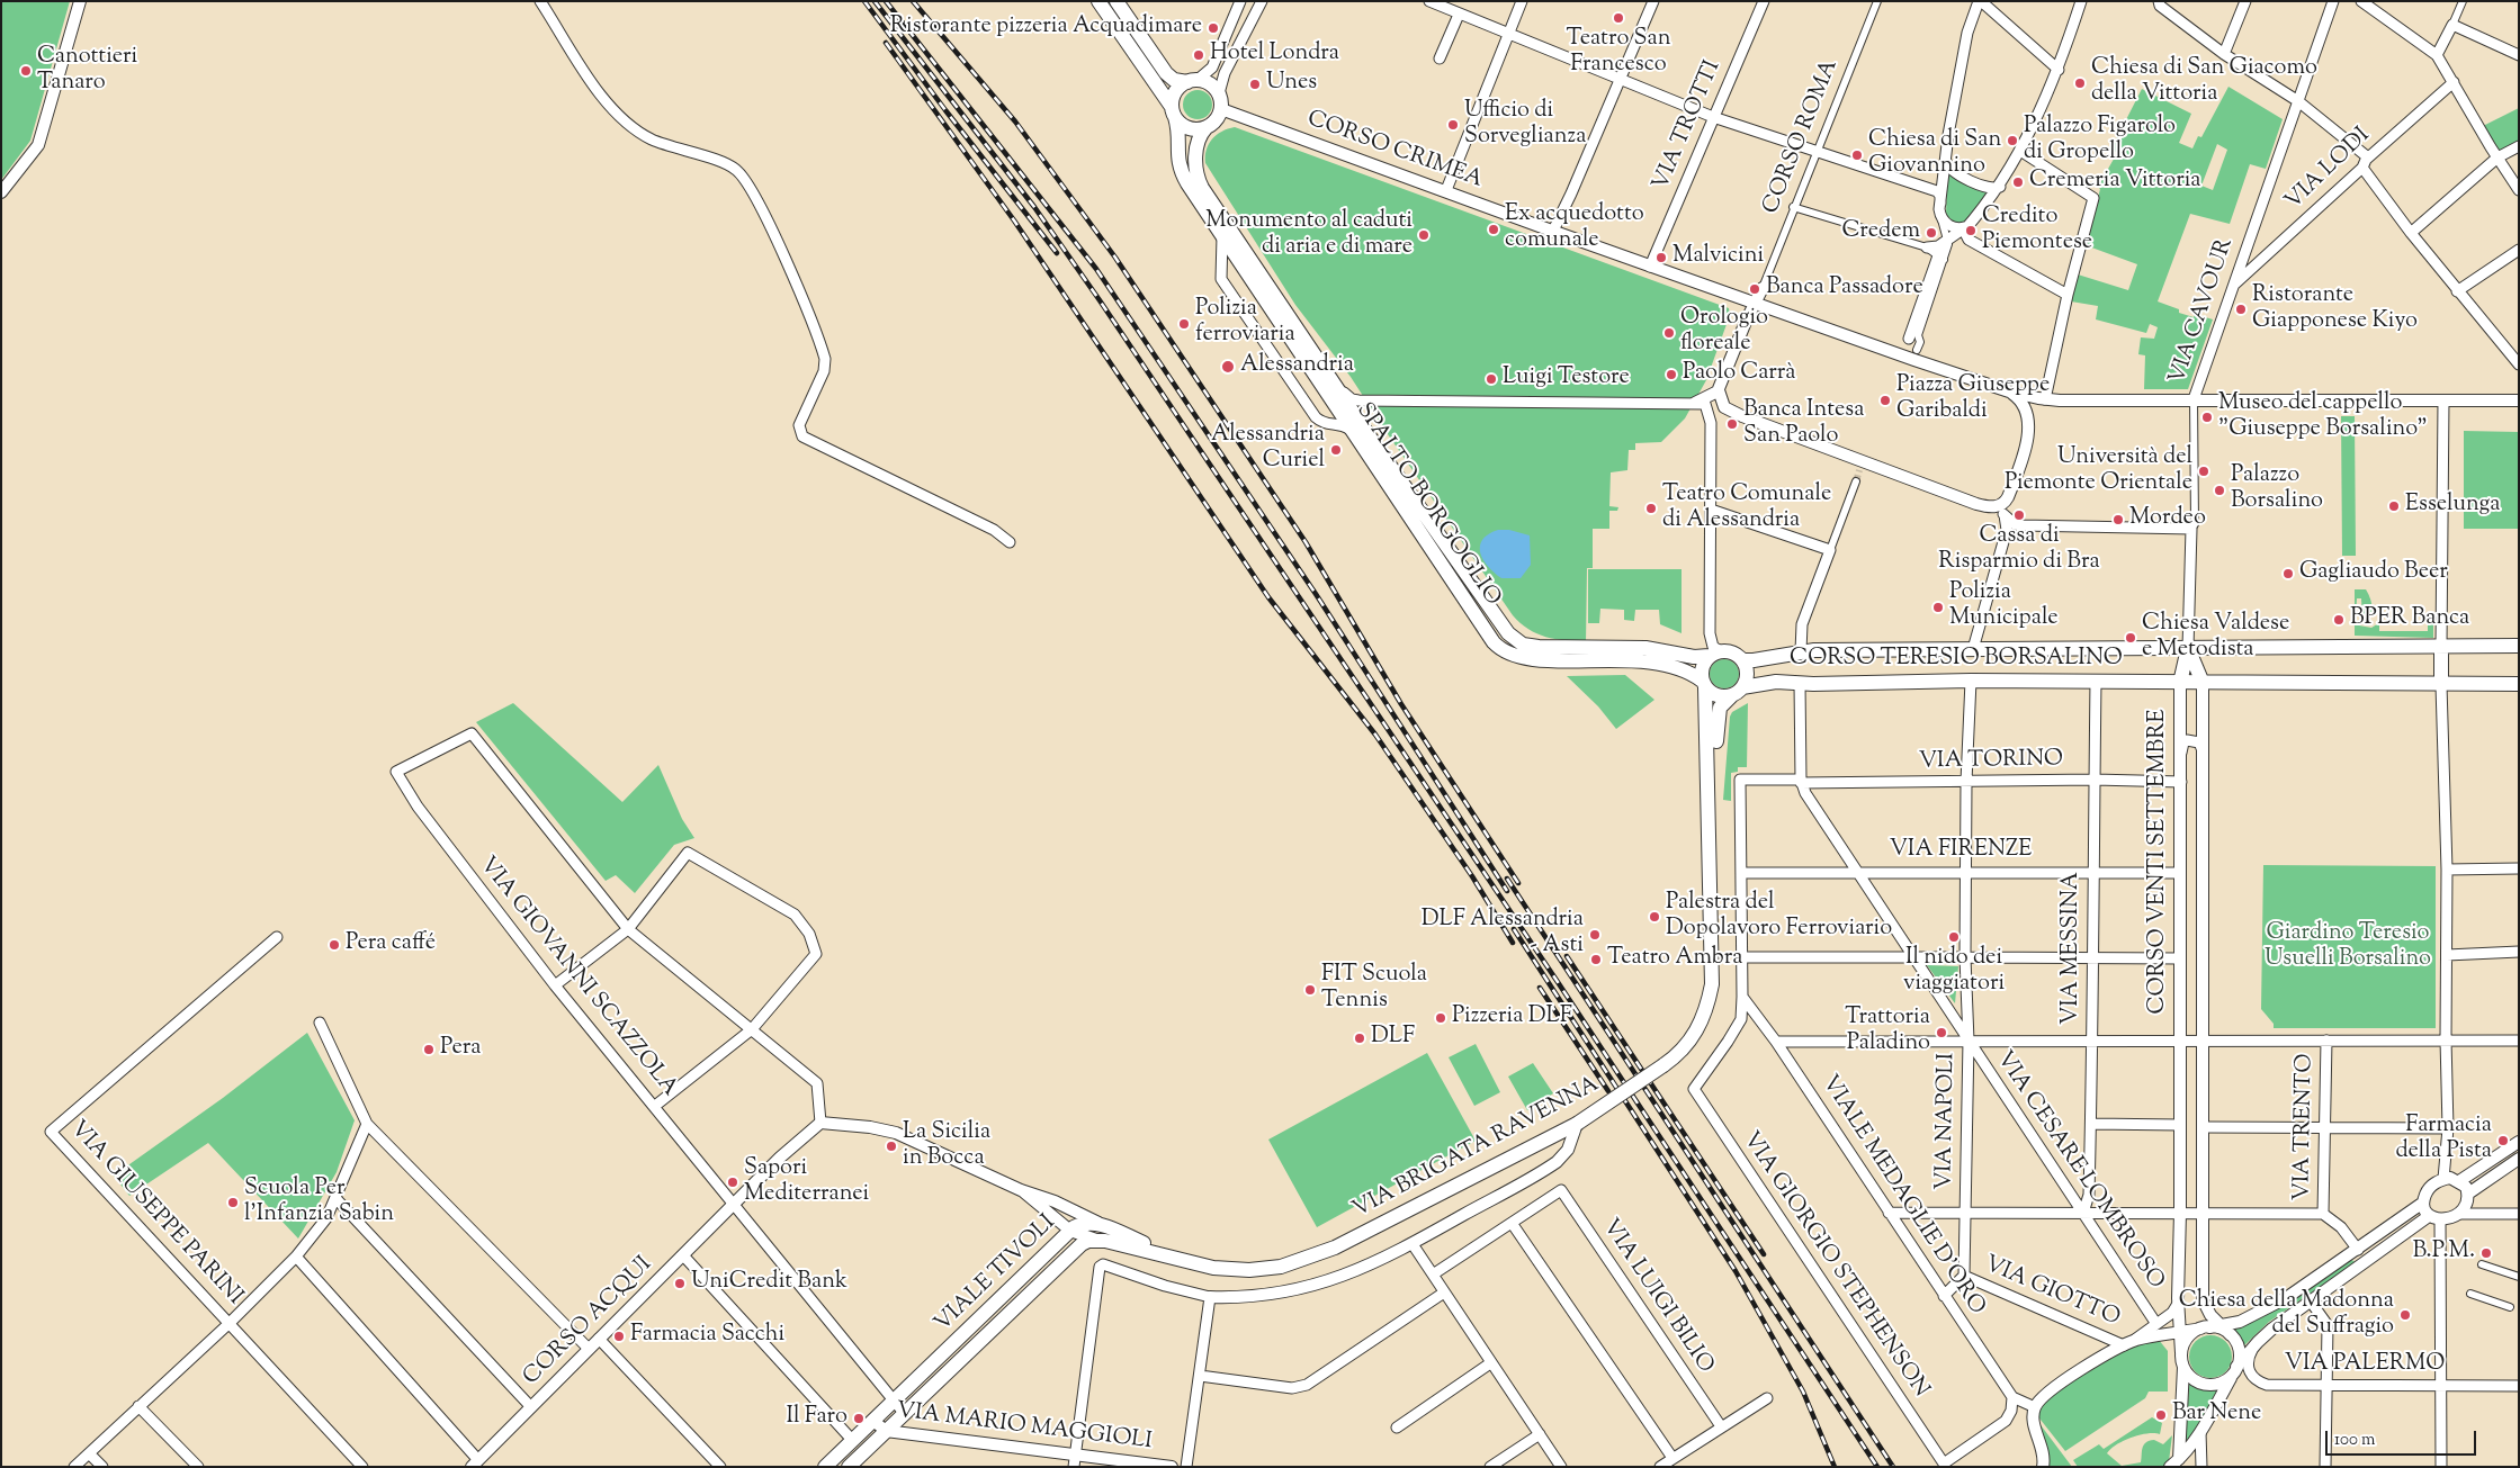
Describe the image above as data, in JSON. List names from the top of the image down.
{
  "streets": {
    "main road": [
      "SPALTO BORGOGLIO",
      "CORSO TERESIO BORSALINO",
      "VIA BRIGATA RAVENNA",
      "VIALE TIVOLI"
    ],
    "street": [
      "VIA TROTTI",
      "CORSO ROMA",
      "CORSO CRIMEA",
      "VIA LODI",
      "VIA CAVOUR",
      "VIA TORINO",
      "VIA FIRENZE",
      "CORSO VENTI SETTEMBRE",
      "VIA MESSINA",
      "VIA GIOVANNI SCAZZOLA",
      "VIA NAPOLI",
      "VIA TRENTO",
      "VIA CESARE LOMBROSO",
      "VIALE MEDAGLIE D'ORO",
      "VIA GIUSEPPE PARINI",
      "VIA GIORGIO STEPHENSON",
      "VIA GIOTTO",
      "VIA LUIGI BILIO",
      "CORSO ACQUI",
      "VIA PALERMO",
      "VIA MARIO MAGGIOLI"
    ]
  },
  "crossings": [
    ["VIA TROTTI", "CORSO CRIMEA"],
    ["CORSO CRIMEA", "SPALTO BORGOGLIO"],
    ["VIA LODI", "VIA CAVOUR"],
    ["VIA CAVOUR", "CORSO TERESIO BORSALINO"],
    ["SPALTO BORGOGLIO", "CORSO TERESIO BORSALINO"],
    ["SPALTO BORGOGLIO", "VIA BRIGATA RAVENNA"],
    ["CORSO TERESIO BORSALINO", "CORSO VENTI SETTEMBRE"],
    ["CORSO TERESIO BORSALINO", "VIA MESSINA"],
    ["CORSO TERESIO BORSALINO", "VIA BRIGATA RAVENNA"],
    ["VIA TORINO", "VIA FIRENZE"],
    ["VIA TORINO", "CORSO VENTI SETTEMBRE"],
    ["VIA TORINO", "VIA MESSINA"],
    ["VIA FIRENZE", "CORSO VENTI SETTEMBRE"],
    ["VIA FIRENZE", "VIA MESSINA"],
    ["VIA MESSINA", "VIA CESARE LOMBROSO"],
    ["VIA GIOVANNI SCAZZOLA", "CORSO ACQUI"],
    ["VIA GIOVANNI SCAZZOLA", "VIA MARIO MAGGIOLI"],
    ["VIA NAPOLI", "VIA CESARE LOMBROSO"],
    ["VIA NAPOLI", "VIA GIOTTO"],
    ["VIALE MEDAGLIE D'ORO", "VIA GIORGIO STEPHENSON"],
    ["VIALE TIVOLI", "VIA MARIO MAGGIOLI"],
    ["CORSO ACQUI", "VIA MARIO MAGGIOLI"]
  ],
  "parks": ["Giardino Teresio Usuelli Borsalino"],
  "places": [
    "Teatro San Francesco",
    "Ristorante pizzeria Acquadimare",
    "Hotel Londra",
    "Canottieri Tanaro",
    "Chiesa di San Giacomo della Vittoria",
    "Unes",
    "Ufficio di Sorveglianza",
    "Palazzo Figarolo di Gropello",
    "Chiesa di San Giovannino",
    "Cremeria Vittoria",
    "Ex acquedotto comunale",
    "Credito Piemontese",
    "Credem",
    "Monumento al caduti di aria e di mare",
    "Malvicini",
    "Banca Passadore",
    "Ristorante Giapponese Kiyo",
    "Polizia ferroviaria",
    "Orologio floreale",
    "Alessandria",
    "Paolo Carrà",
    "Luigi Testore",
    "Piazza Giuseppe Garibaldi",
    "Museo del cappello \"Giuseppe Borsalino\"",
    "Banca Intesa San Paolo",
    "Alessandria Curiel",
    "Università del Piemonte Orientale",
    "Palazzo Borsalino",
    "Esselunga",
    "Teatro Comunale di Alessandria",
    "Cassa di Risparmio di Bra",
    "Mordeo",
    "Gagliaudo Beer",
    "Polizia Municipale",
    "BPER Banca",
    "Chiesa Valdese e Metodista",
    "Palestra del Dopolavoro Ferroviario",
    "DLF Alessandria - Asti",
    "Il nido dei viaggiatori",
    "Pera caffé",
    "Teatro Ambra",
    "FIT Scuola Tennis",
    "Pizzeria DLF",
    "Trattoria Paladino",
    "DLF",
    "Pera",
    "Farmacia della Pista",
    "La Sicilia in Bocca",
    "Sapori Mediterranei",
    "Scuola Per l'Infanzia Sabin",
    "B.P.M.",
    "UniCredit Bank",
    "Chiesa della Madonna del Suffragio",
    "Farmacia Sacchi",
    "Bar Nene",
    "Il Faro"
  ],
  "scale_bar": "100 m"
}
